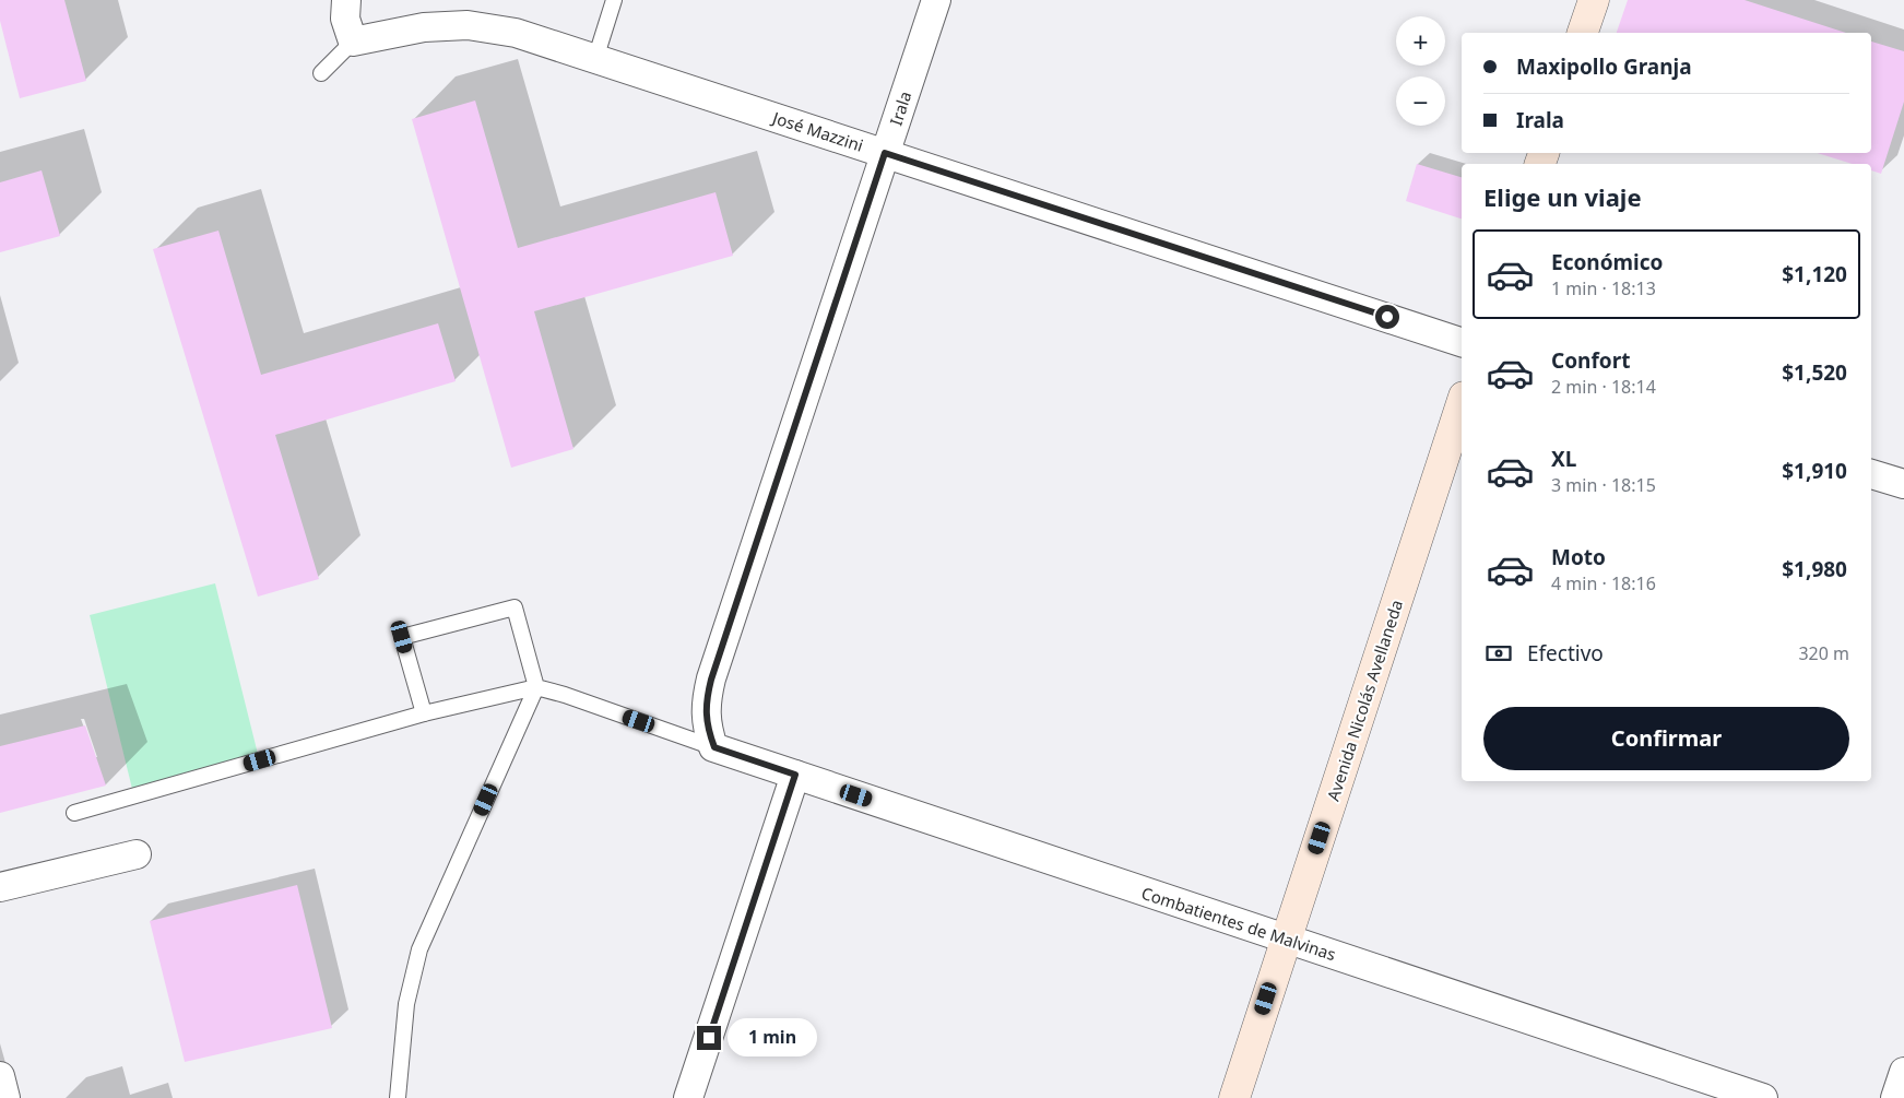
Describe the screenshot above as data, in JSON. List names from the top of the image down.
{
  "streets": {
    "main road": ["Avenida Nicolás Avellaneda"],
    "street": ["Irala", "José Mazzini", "Combatientes de Malvinas"]
  },
  "crossings": [
    ["Irala", "José Mazzini"],
    ["Irala", "Combatientes de Malvinas"],
    ["Avenida Nicolás Avellaneda", "Combatientes de Malvinas"]
  ],
  "page": {
    "map_buttons": ["+", "−"],
    "banner": ["Maxipollo Granja", "Irala"],
    "heading": "Elige un viaje",
    "list": [
      {
        "name": "Económico",
        "note": "1 min · 18:13",
        "value": "$1,120"
      },
      {
        "name": "Confort",
        "note": "2 min · 18:14",
        "value": "$1,520"
      },
      {
        "name": "XL",
        "note": "3 min · 18:15",
        "value": "$1,910"
      },
      {
        "name": "Moto",
        "note": "4 min · 18:16",
        "value": "$1,980"
      }
    ],
    "pay": ["Efectivo", "320 m"],
    "buttons": "Confirmar",
    "bubble": "1 min"
  }
}
